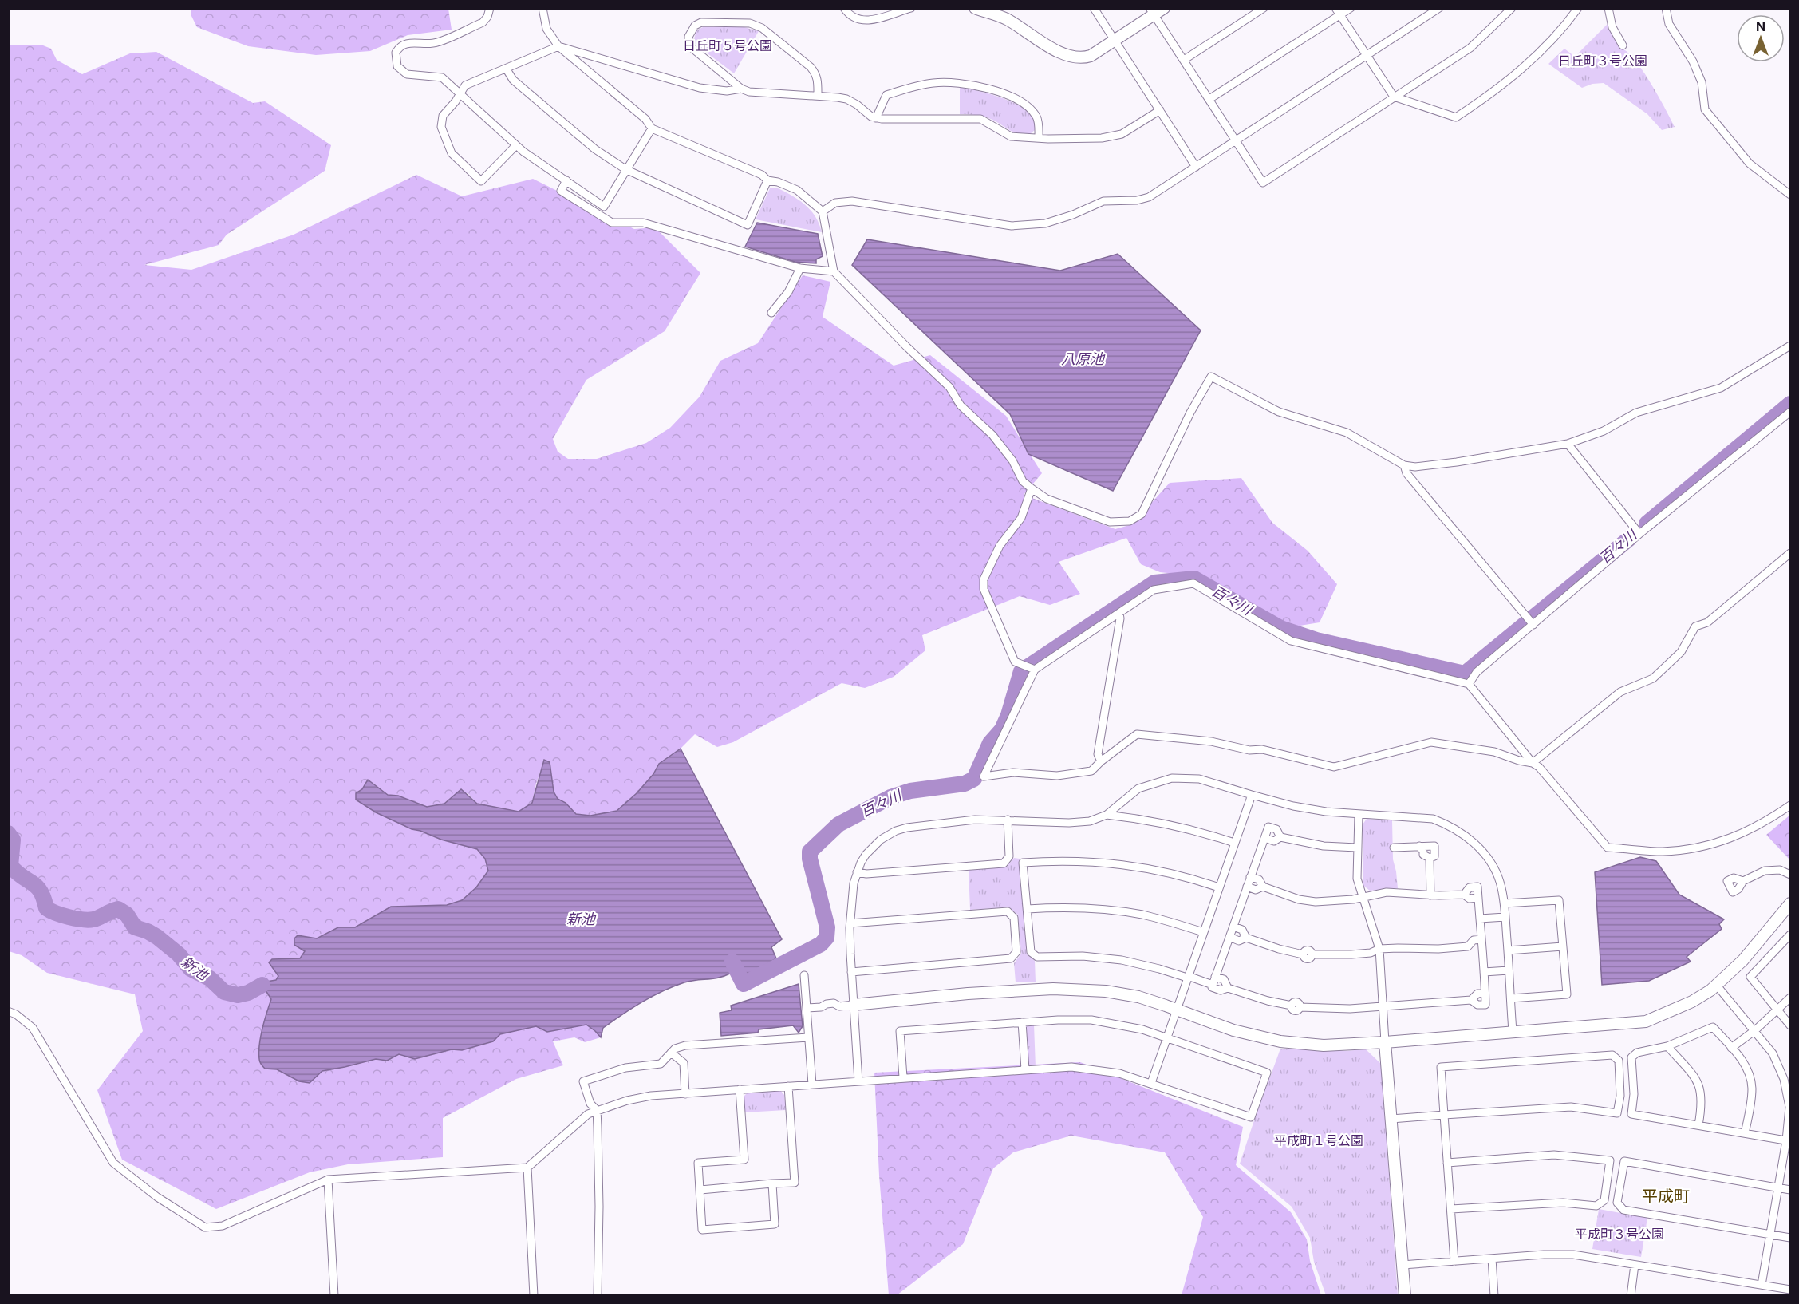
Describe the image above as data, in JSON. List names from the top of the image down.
{
  "districts": ["平成町"],
  "water": ["八原池", "百々川", "新池"],
  "parks": [
    "日丘町５号公園",
    "日丘町３号公園",
    "平成町１号公園",
    "平成町３号公園"
  ],
  "north": "top"
}
